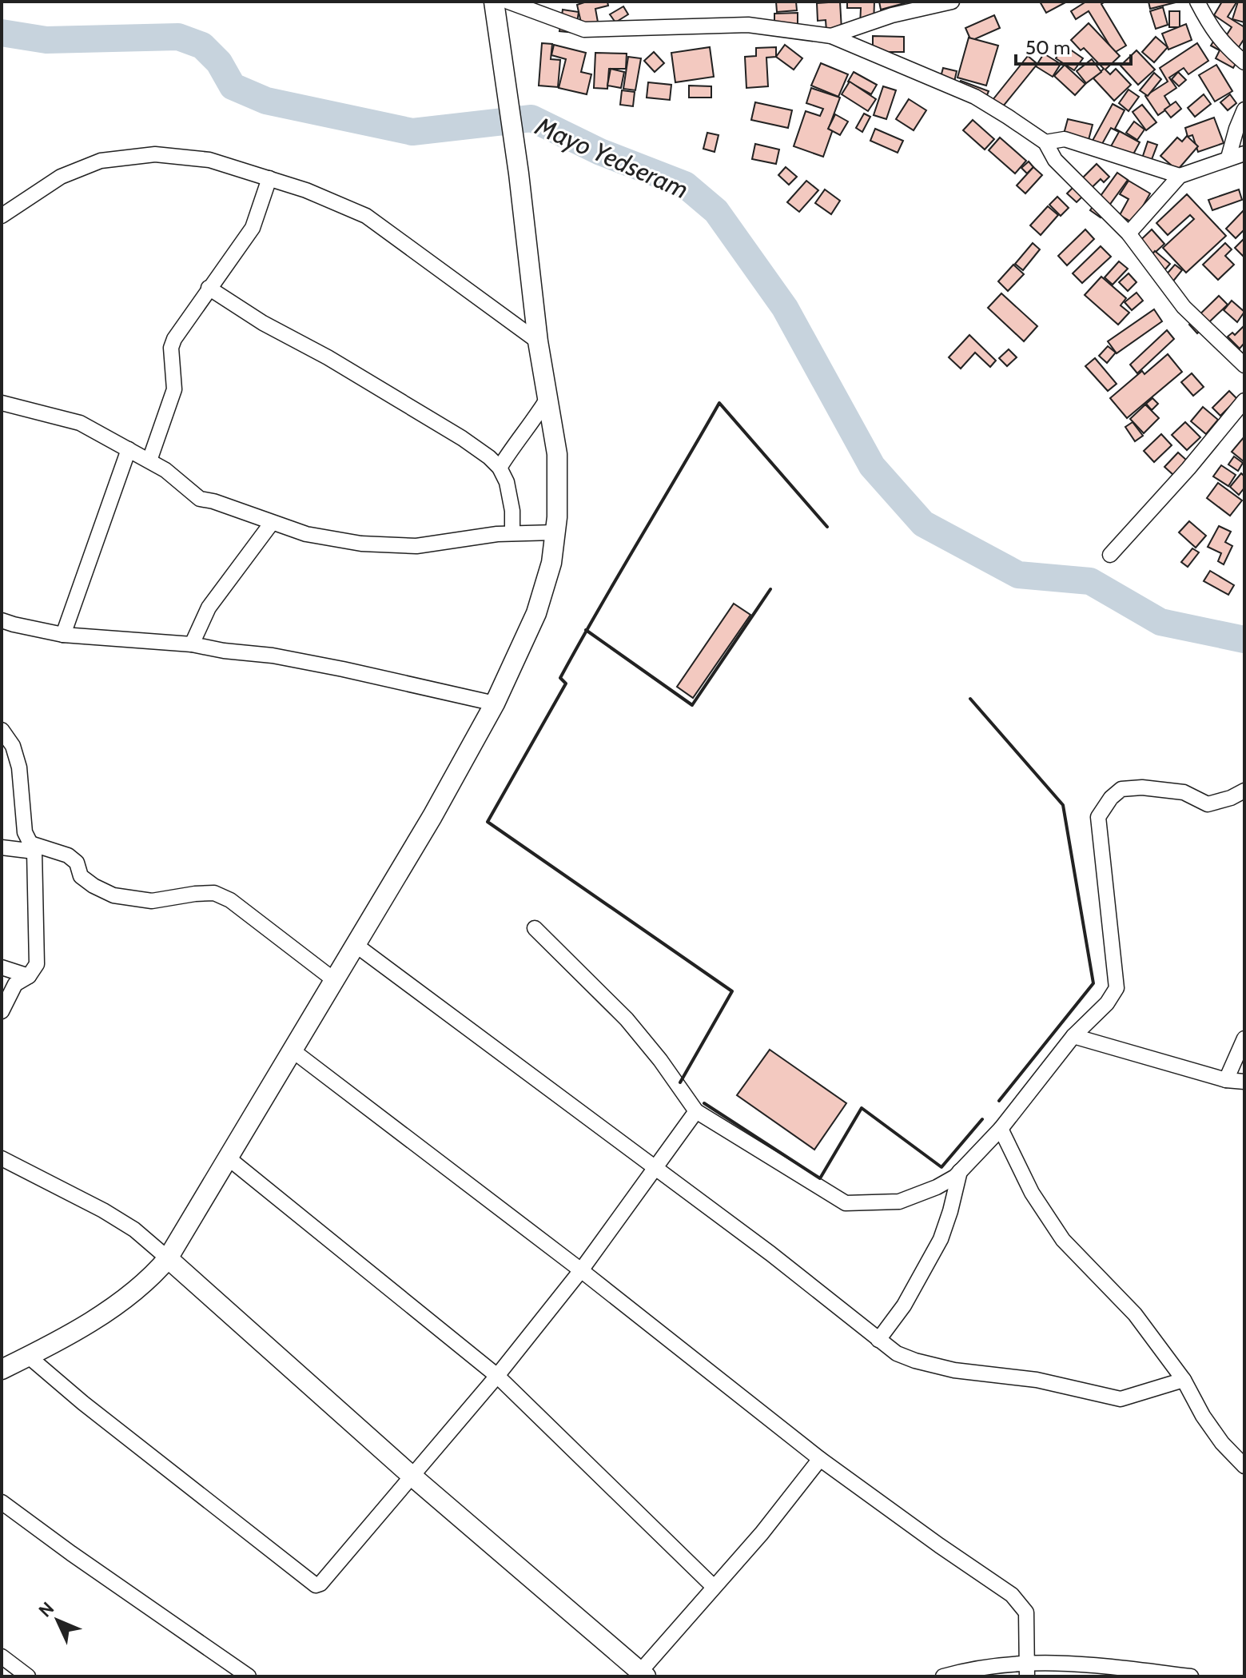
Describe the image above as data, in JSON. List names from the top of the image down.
{
  "water": ["Mayo Yedseram"],
  "scale_bar": "50 m",
  "north": "top left"
}
